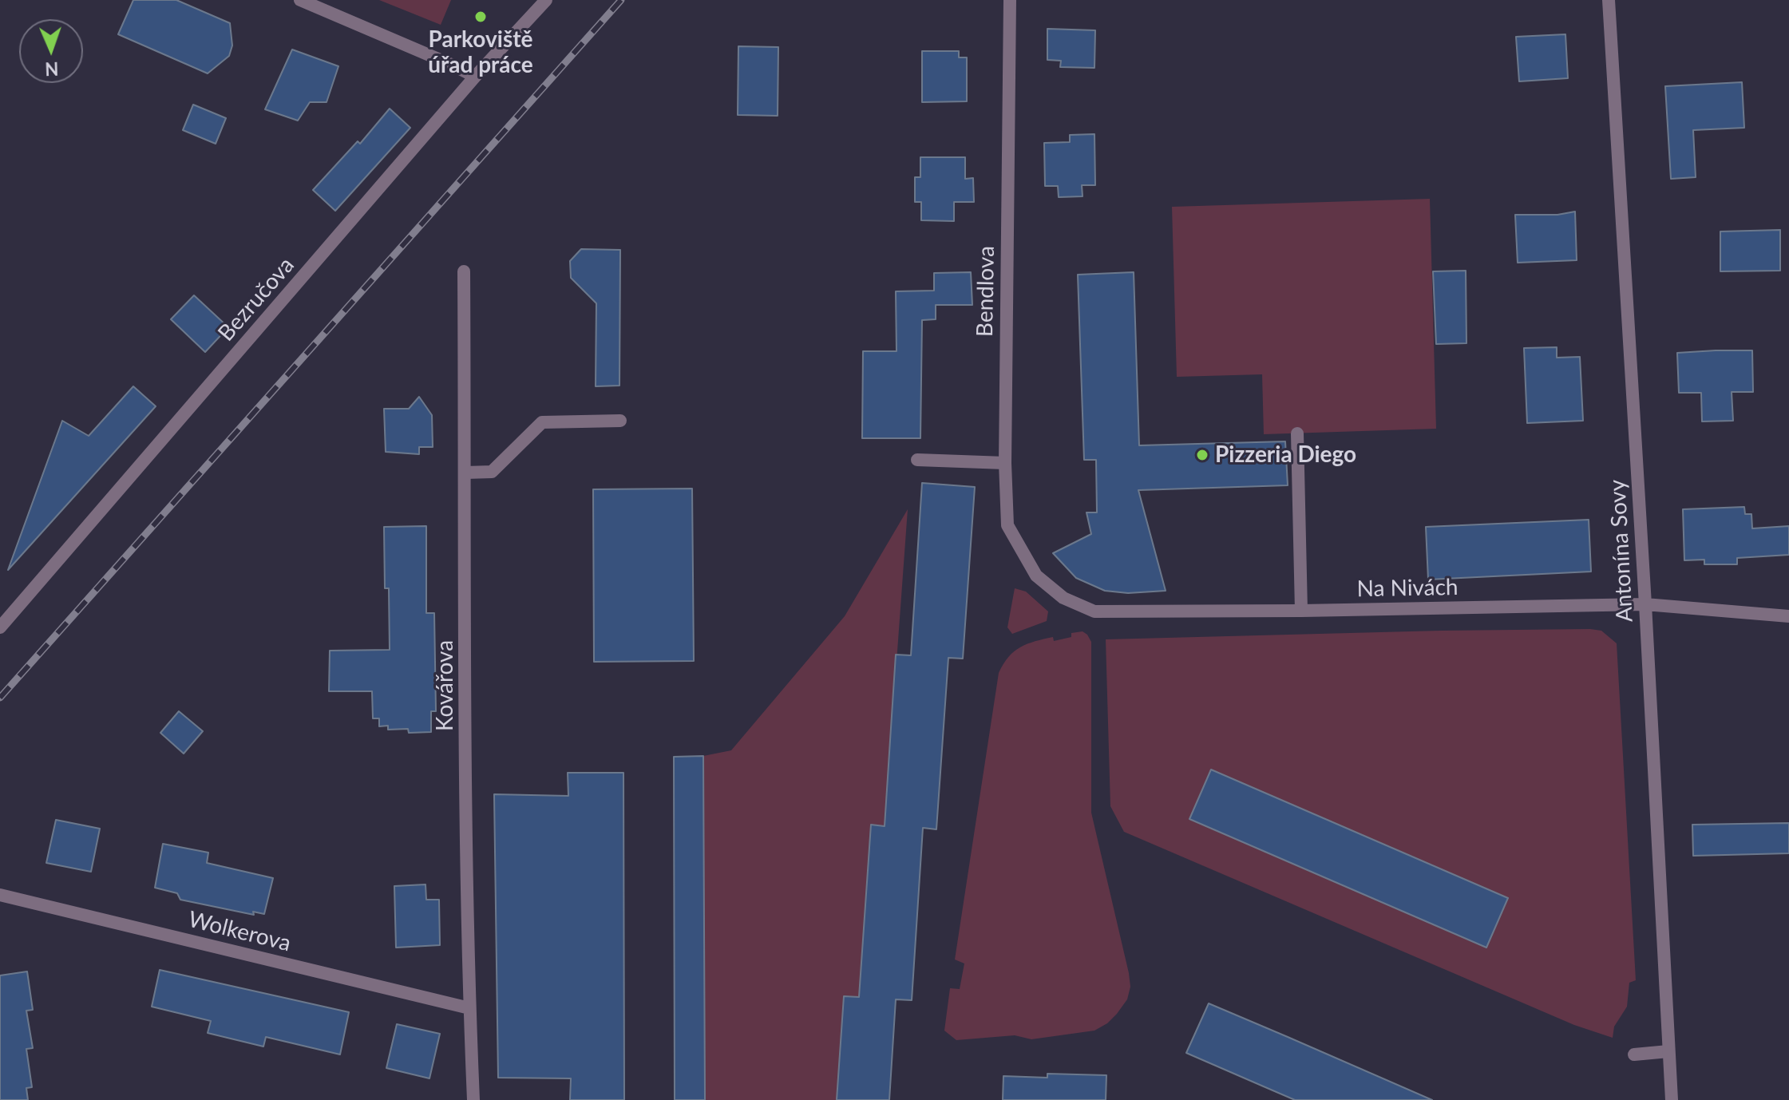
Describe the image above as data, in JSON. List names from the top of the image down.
{
  "streets": {
    "street": [
      "Bendlova",
      "Bezručova",
      "Antonína Sovy",
      "Na Nivách",
      "Kovářova",
      "Wolkerova"
    ]
  },
  "crossings": [
    ["Bendlova", "Na Nivách"],
    ["Antonína Sovy", "Na Nivách"],
    ["Kovářova", "Wolkerova"]
  ],
  "places": ["Parkoviště úřad práce", "Pizzeria Diego"],
  "north": "bottom"
}
